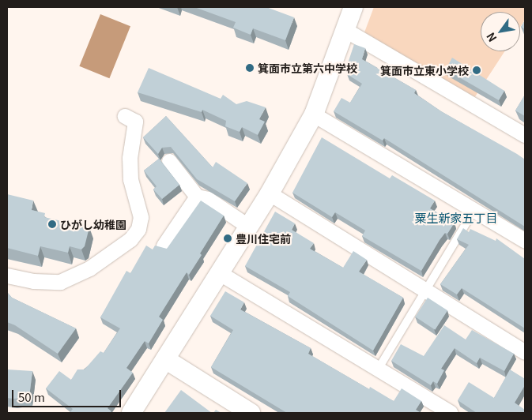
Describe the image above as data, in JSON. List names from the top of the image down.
{
  "districts": ["粟生新家五丁目"],
  "places": [
    "箕面市立第六中学校",
    "箕面市立東小学校",
    "ひがし幼稚園",
    "豊川住宅前"
  ],
  "scale_bar": "50 m",
  "north": "bottom left"
}
